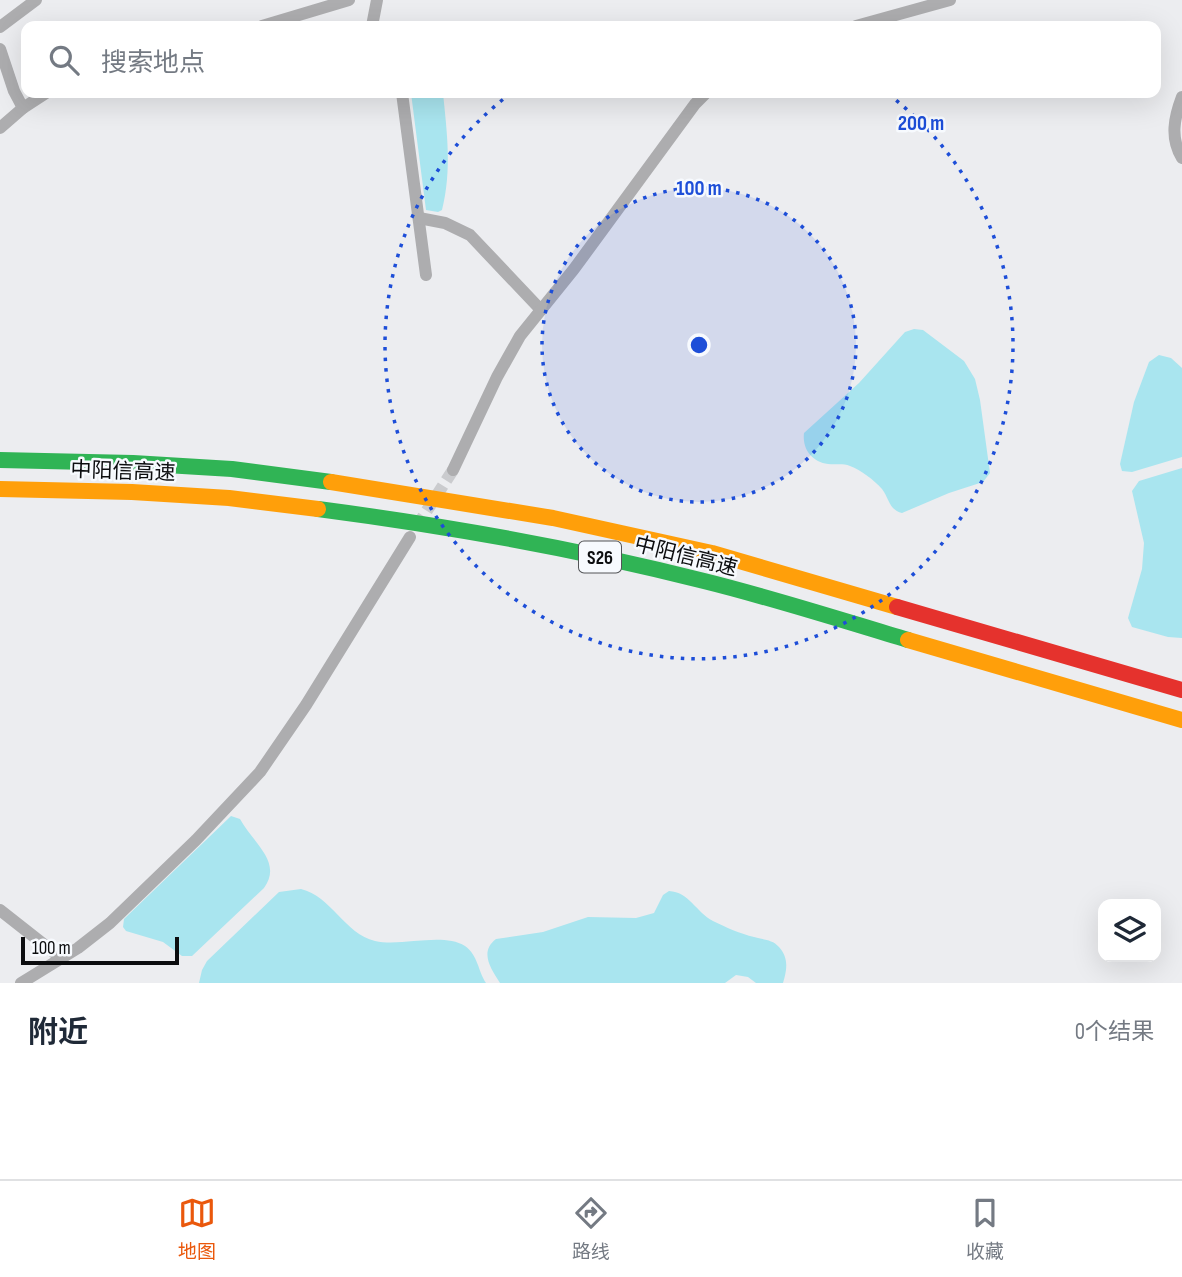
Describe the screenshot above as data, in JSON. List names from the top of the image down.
{
  "streets": {
    "highway": ["中阳信高速", "S26"]
  },
  "scale_bar": "100 m",
  "page": {
    "search": "搜索地点",
    "scale": "100 m",
    "heading": ["附近", "0个结果"],
    "nav": ["地图", "路线", "收藏"]
  },
  "rings": ["200 m", "100 m"]
}
